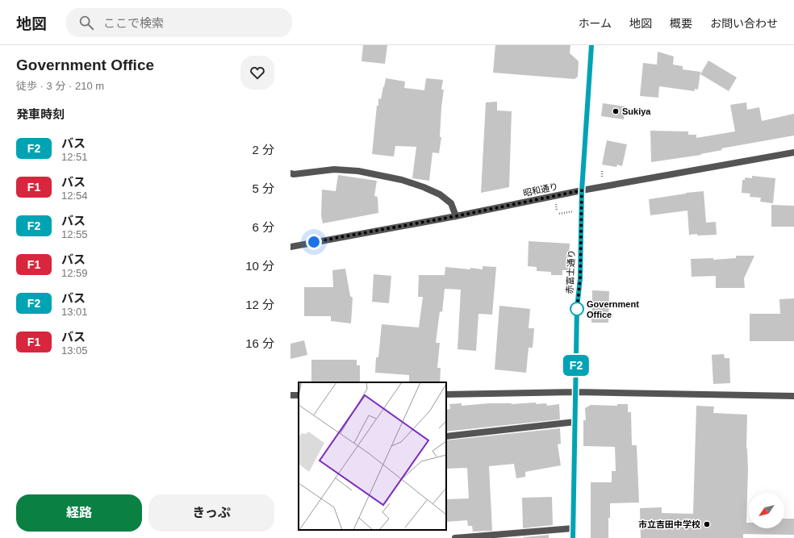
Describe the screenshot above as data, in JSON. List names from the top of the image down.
{
  "streets": {
    "street": ["昭和通り", "赤富士通り"]
  },
  "crossings": [
    ["昭和通り", "赤富士通り"]
  ],
  "places": ["Sukiya", "Government Office", "市立吉田中学校"],
  "lines": ["bus line F2"],
  "north": "bottom left",
  "page": {
    "header": "地図",
    "search": "ここで検索",
    "nav": [
      "ホーム",
      "地図",
      "概要",
      "お問い合わせ"
    ],
    "heading": [
      ["Government Office", "徒歩 · 3 分 · 210 m"],
      "発車時刻"
    ],
    "on_map": "F2",
    "list": [
      {
        "mark": "F2",
        "name": "バス",
        "note": "12:51",
        "value": "2 分"
      },
      {
        "mark": "F1",
        "name": "バス",
        "note": "12:54",
        "value": "5 分"
      },
      {
        "mark": "F2",
        "name": "バス",
        "note": "12:55",
        "value": "6 分"
      },
      {
        "mark": "F1",
        "name": "バス",
        "note": "12:59",
        "value": "10 分"
      },
      {
        "mark": "F2",
        "name": "バス",
        "note": "13:01",
        "value": "12 分"
      },
      {
        "mark": "F1",
        "name": "バス",
        "note": "13:05",
        "value": "16 分"
      }
    ],
    "buttons": ["経路", "きっぷ"]
  }
}
